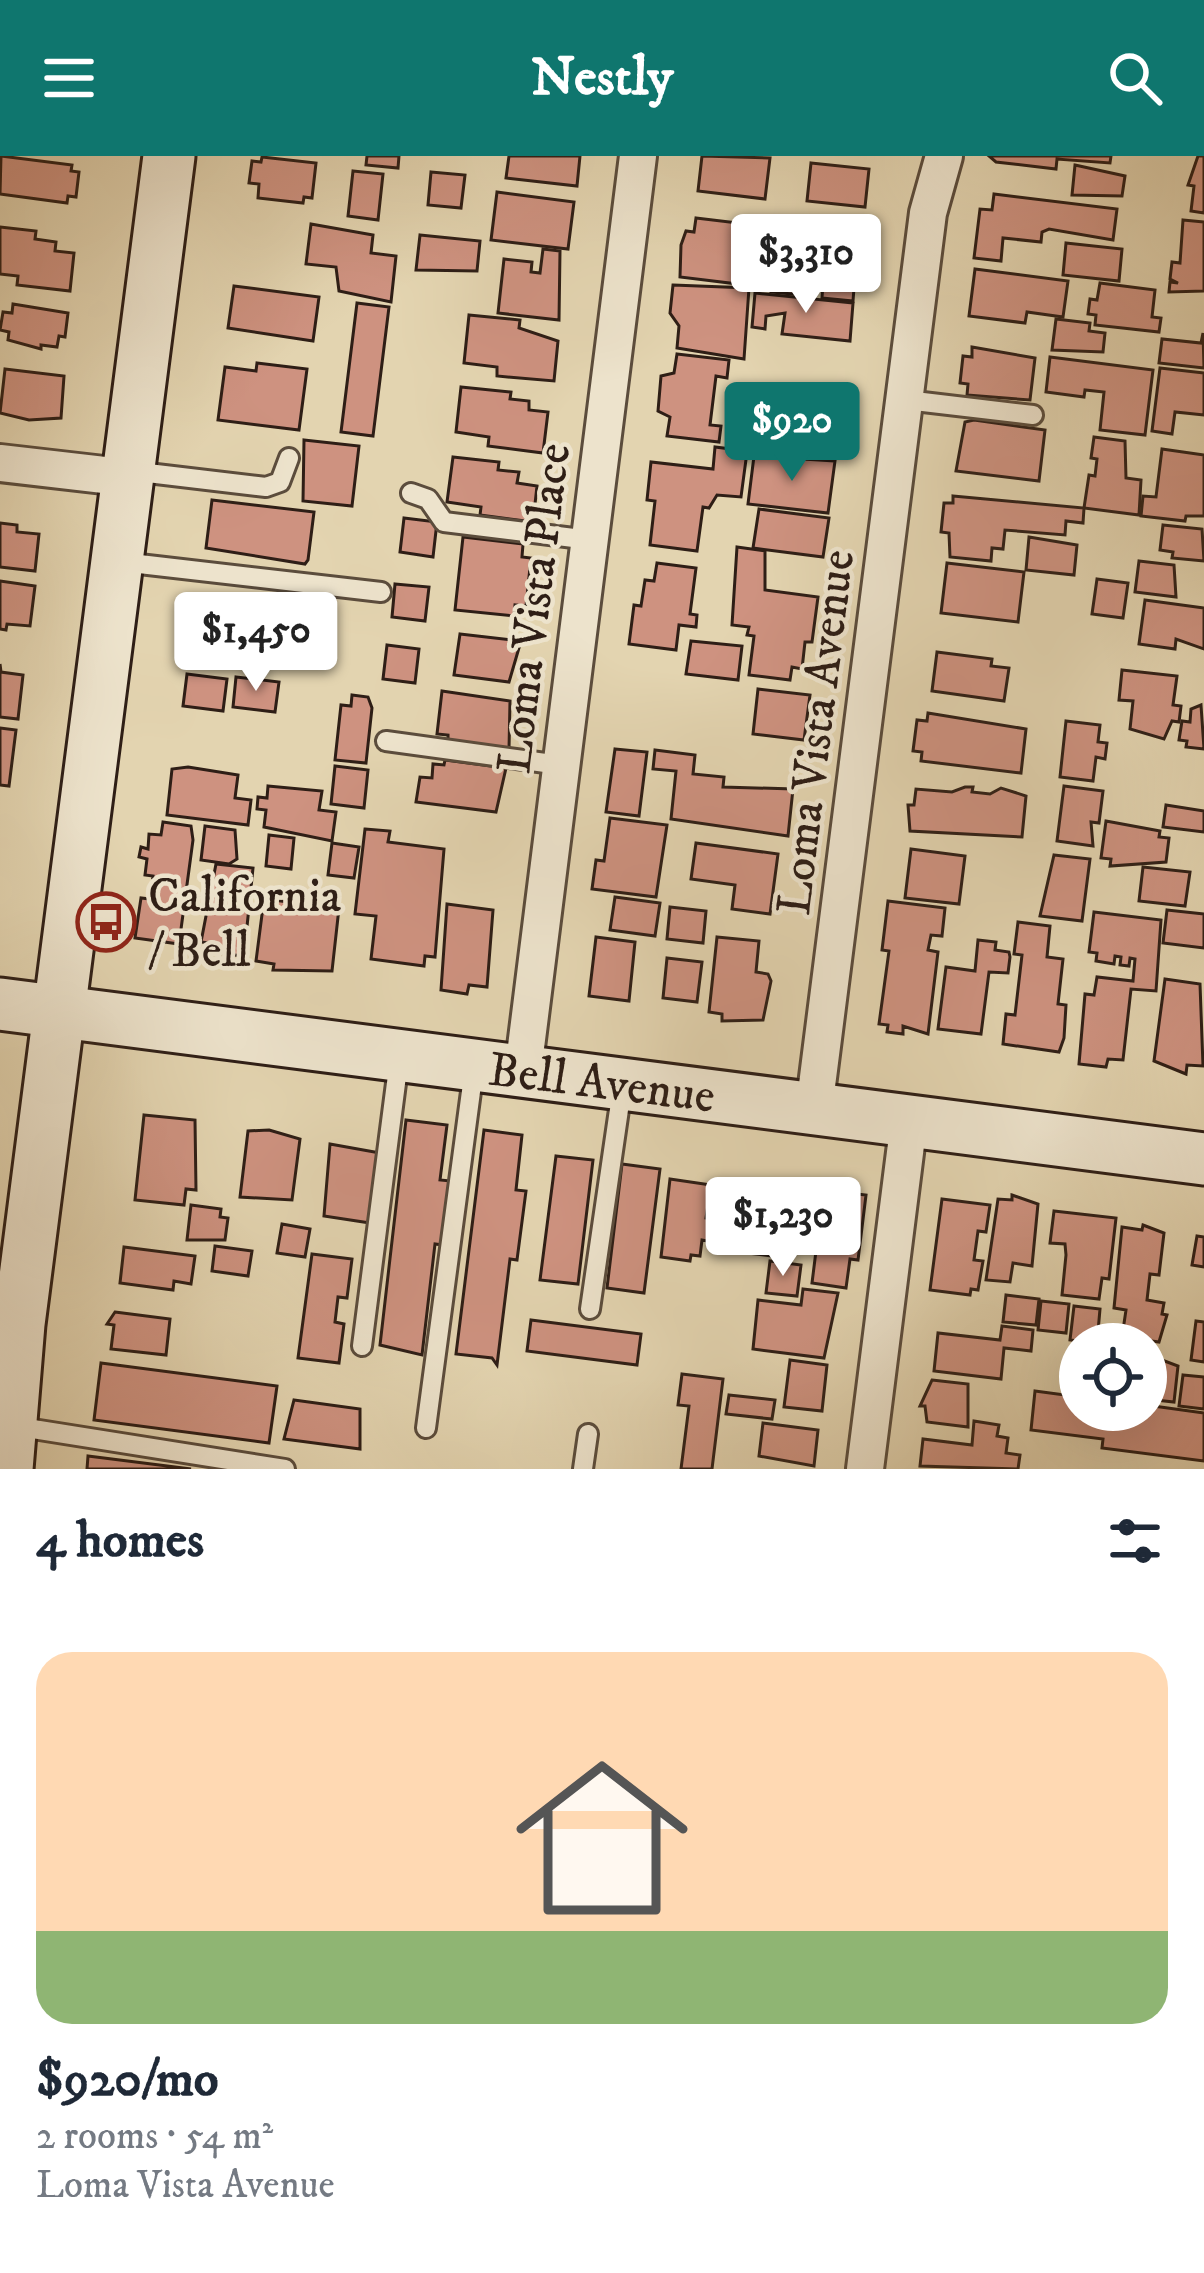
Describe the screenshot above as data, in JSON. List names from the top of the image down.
{
  "streets": {
    "street": ["Loma Vista Place", "Loma Vista Avenue", "Bell Avenue"]
  },
  "crossings": [
    ["Loma Vista Place", "Bell Avenue"],
    ["Loma Vista Avenue", "Bell Avenue"]
  ],
  "places": {
    "bus stop": ["California / Bell"]
  },
  "page": {
    "header": "Nestly",
    "price": [
      "$3,310",
      "$920",
      "$1,450",
      "$1,230"
    ],
    "heading": "4 homes",
    "list": [
      {
        "name": "$920/mo",
        "note": "2 rooms · 54 m² · Loma Vista Avenue"
      }
    ]
  }
}
